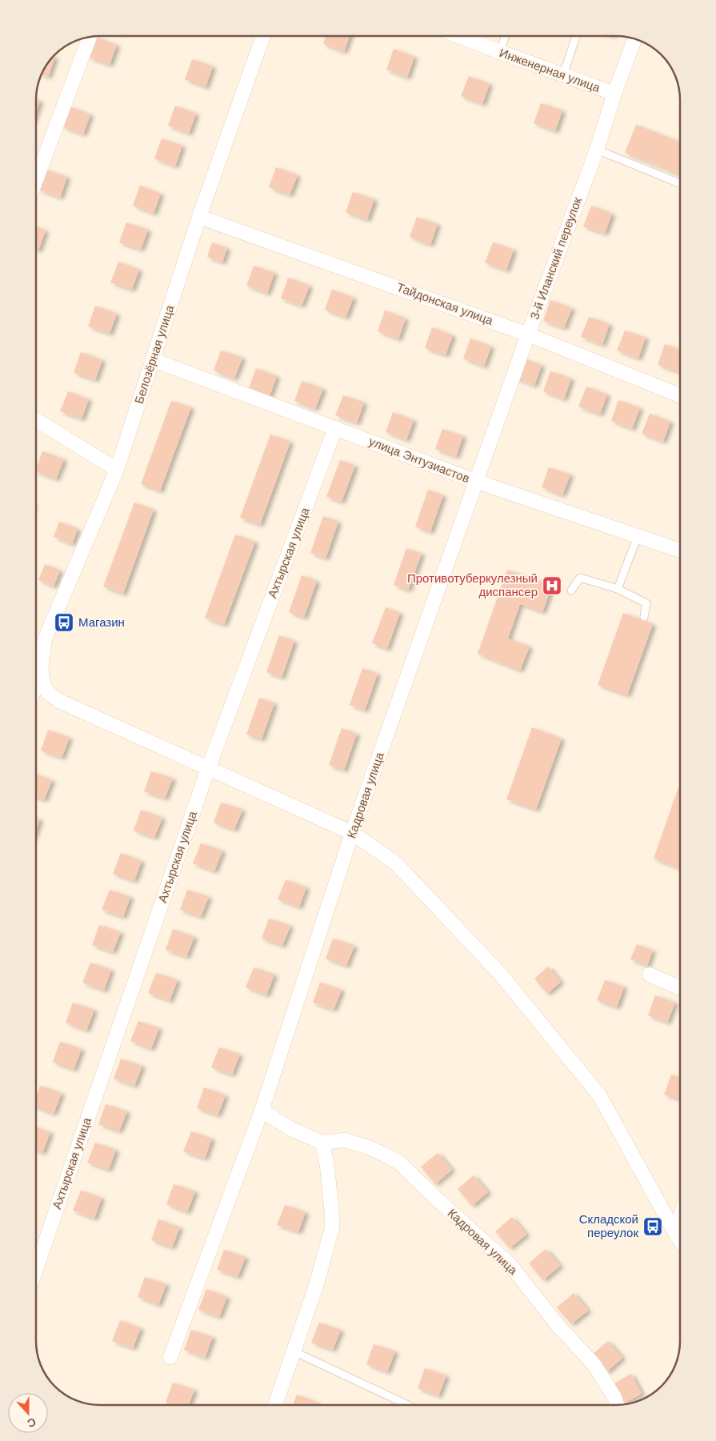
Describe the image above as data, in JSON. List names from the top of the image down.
{
  "streets": {
    "street": [
      "Инженерная улица",
      "3-й Иланский переулок",
      "Тайдонская улица",
      "Белозёрная улица",
      "улица Энтузиастов",
      "Ахтырская улица",
      "Кадровая улица"
    ]
  },
  "crossings": [
    ["Инженерная улица", "3-й Иланский переулок"],
    ["3-й Иланский переулок", "Тайдонская улица"],
    ["3-й Иланский переулок", "улица Энтузиастов"],
    ["3-й Иланский переулок", "Кадровая улица"],
    ["Тайдонская улица", "Белозёрная улица"],
    ["Белозёрная улица", "улица Энтузиастов"],
    ["улица Энтузиастов", "Ахтырская улица"],
    ["улица Энтузиастов", "Кадровая улица"]
  ],
  "places": {
    "hospital": ["Противотуберкулезный диспансер"],
    "bus stop": ["Магазин", "Складской переулок"]
  },
  "north": "bottom"
}
